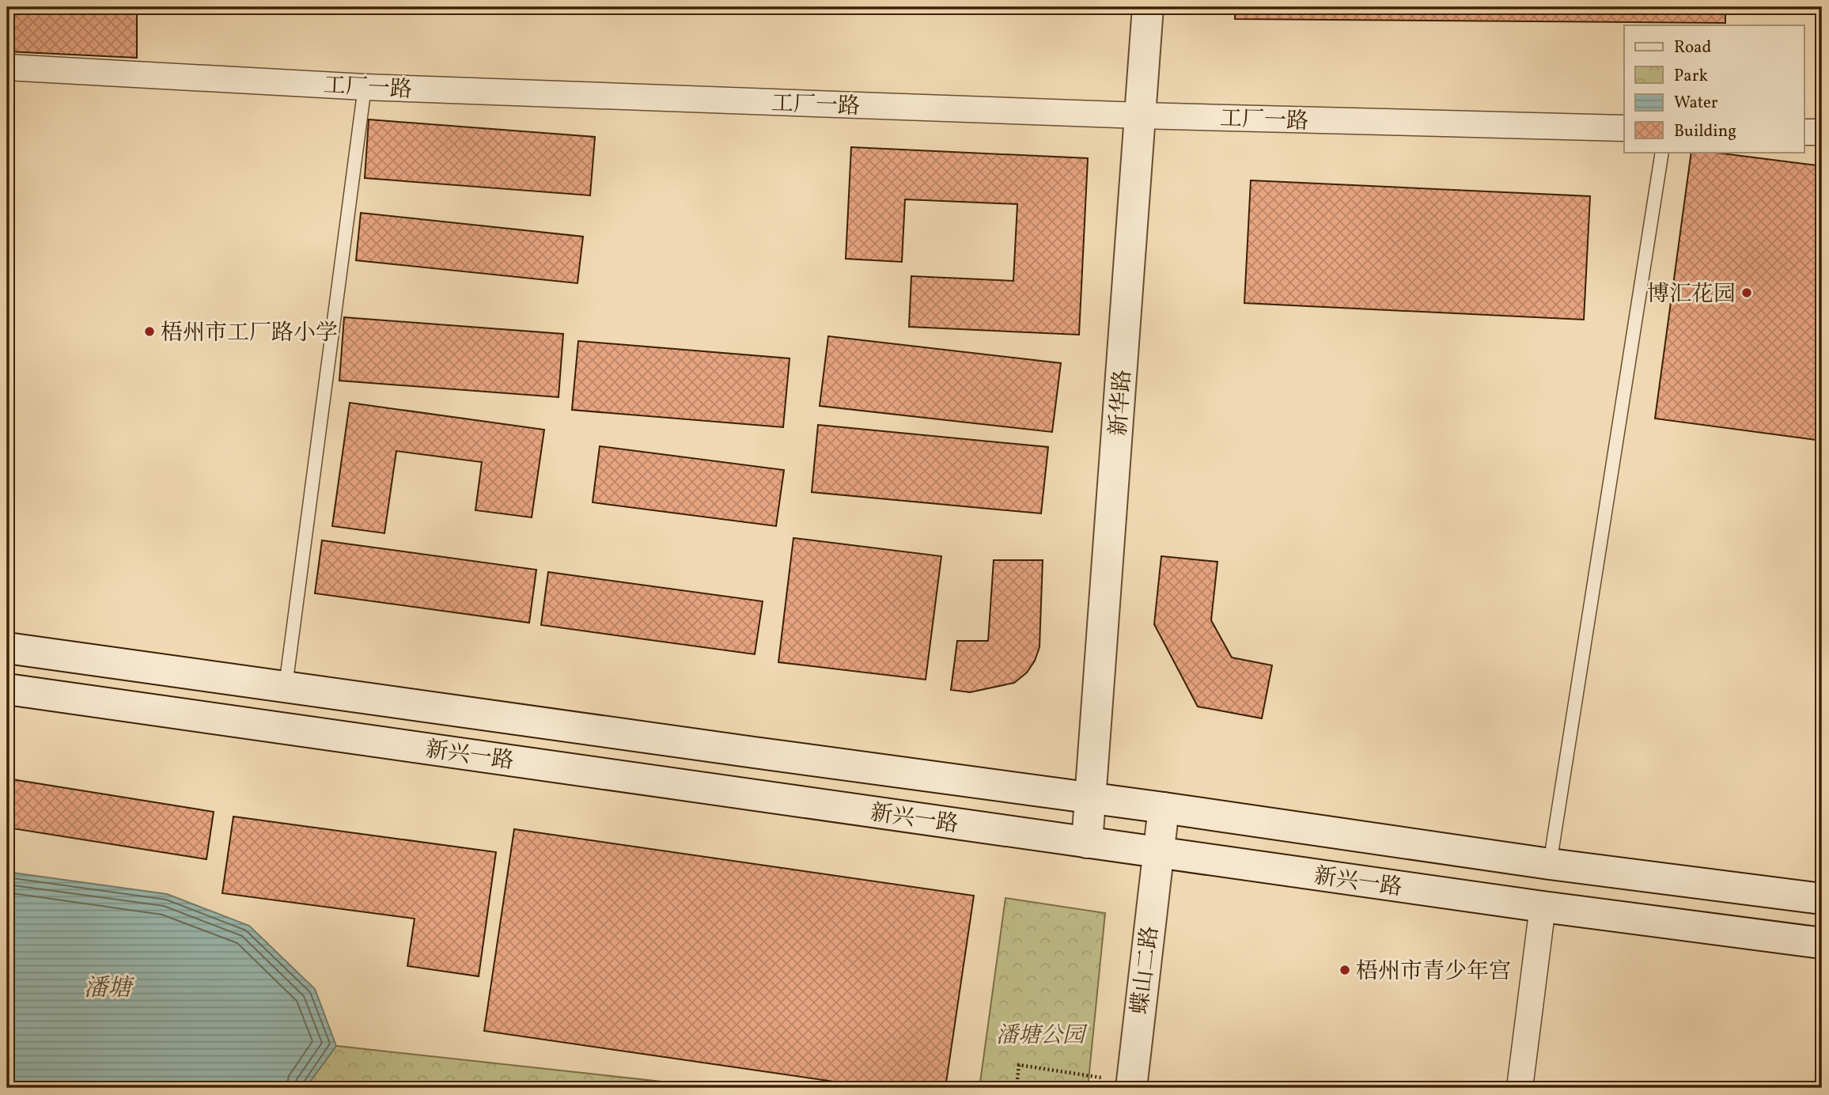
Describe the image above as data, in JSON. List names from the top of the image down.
{
  "streets": {
    "main road": ["新华路", "新兴一路", "蝶山二路"],
    "street": ["工厂一路"]
  },
  "crossings": [
    ["工厂一路", "新华路"],
    ["新华路", "新兴一路"],
    ["新兴一路", "蝶山二路"]
  ],
  "water": ["潘塘"],
  "parks": ["潘塘公园"],
  "places": ["博汇花园", "梧州市工厂路小学", "梧州市青少年宫"],
  "legend": [
    "Road",
    "Park",
    "Water",
    "Building"
  ]
}
